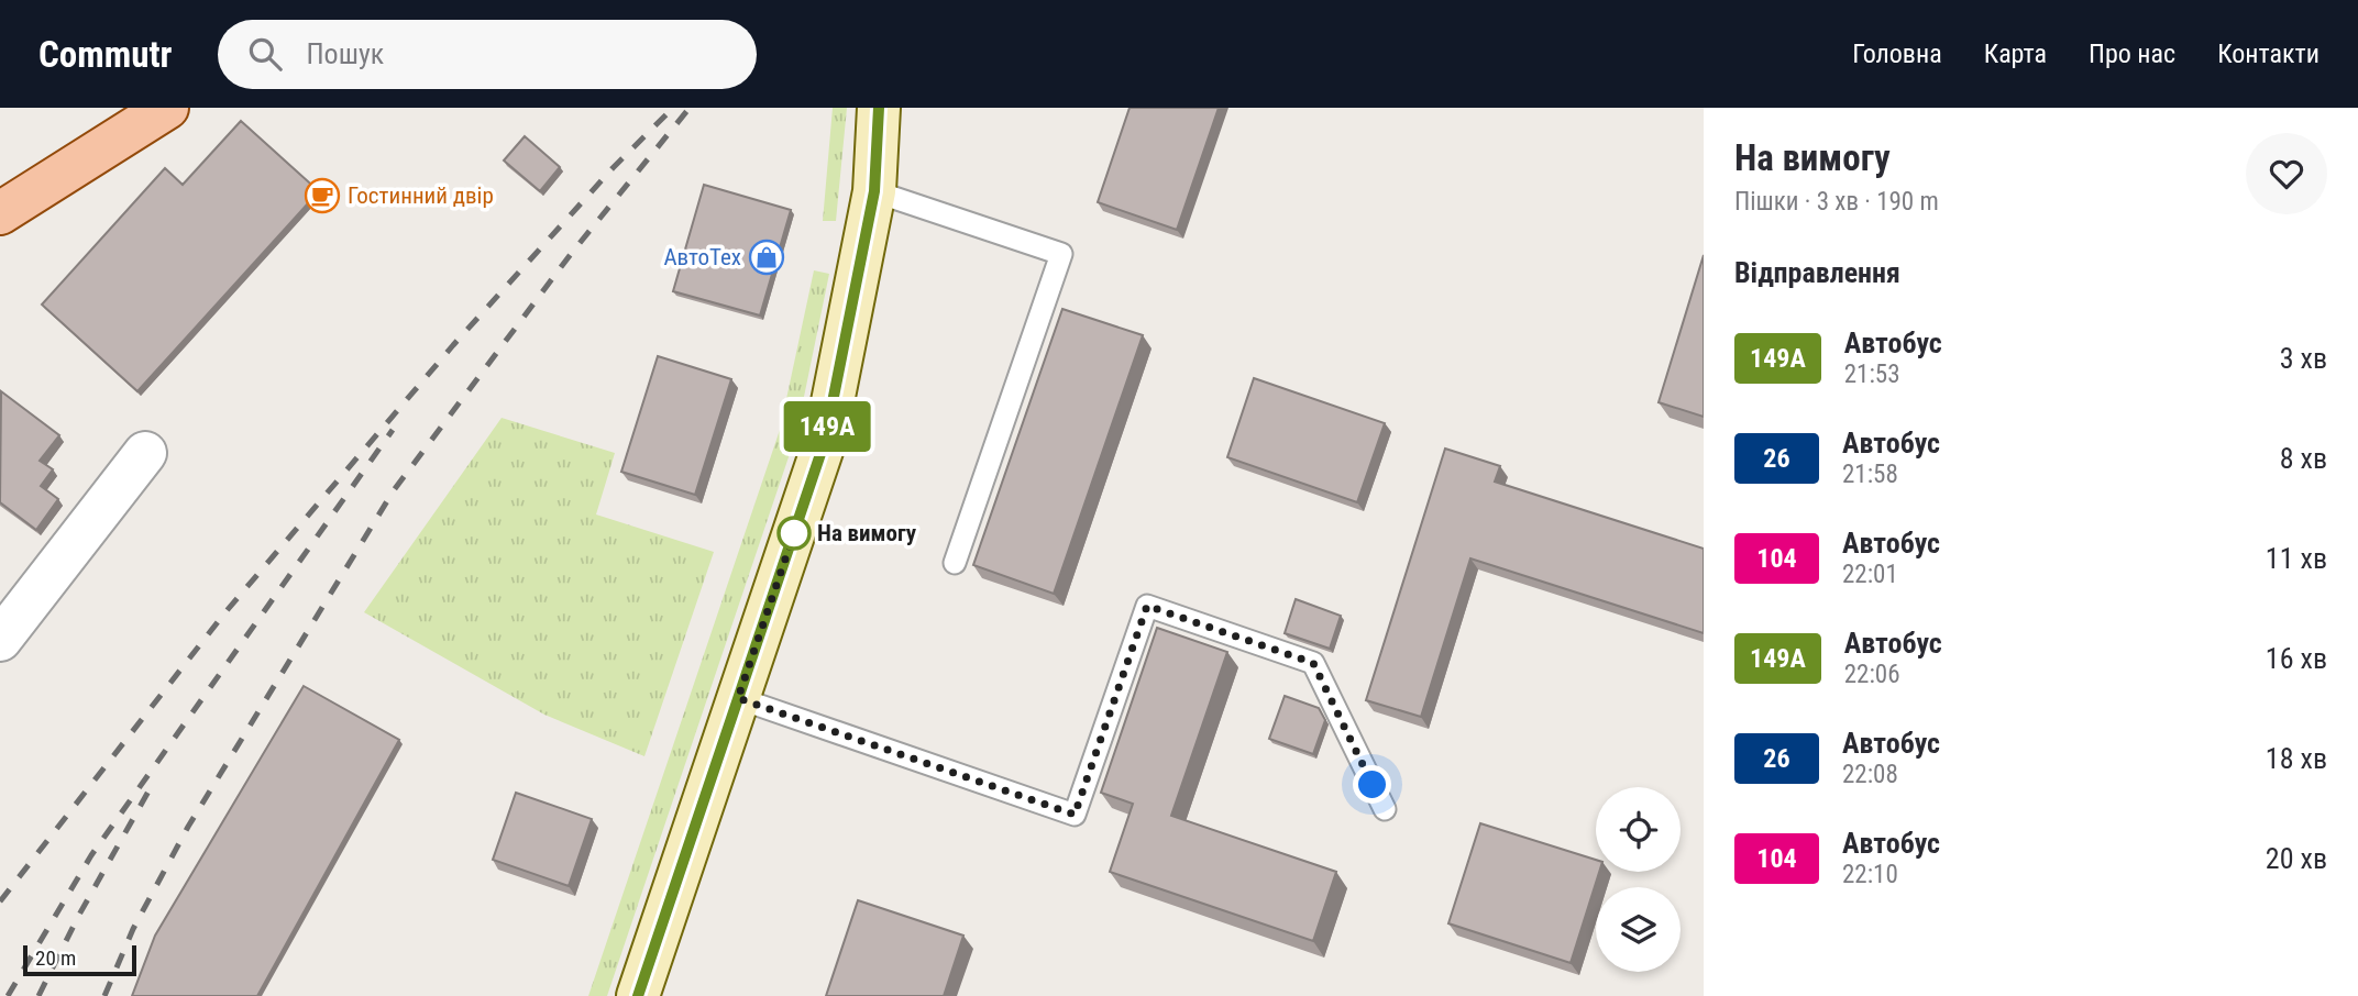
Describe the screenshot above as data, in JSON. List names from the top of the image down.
{
  "places": {
    "cafe": ["Гостинний двір"],
    "shop": ["АвтоТех"],
    "other": ["На вимогу"]
  },
  "lines": ["bus line 149А"],
  "scale_bar": "20 m",
  "page": {
    "header": "Commutr",
    "search": "Пошук",
    "nav": [
      "Головна",
      "Карта",
      "Про нас",
      "Контакти"
    ],
    "on_map": "149А",
    "heading": [
      ["На вимогу", "Пішки · 3 хв · 190 m"],
      "Відправлення"
    ],
    "list": [
      {
        "mark": "149А",
        "name": "Автобус",
        "note": "21:53",
        "value": "3 хв"
      },
      {
        "mark": "26",
        "name": "Автобус",
        "note": "21:58",
        "value": "8 хв"
      },
      {
        "mark": "104",
        "name": "Автобус",
        "note": "22:01",
        "value": "11 хв"
      },
      {
        "mark": "149А",
        "name": "Автобус",
        "note": "22:06",
        "value": "16 хв"
      },
      {
        "mark": "26",
        "name": "Автобус",
        "note": "22:08",
        "value": "18 хв"
      },
      {
        "mark": "104",
        "name": "Автобус",
        "note": "22:10",
        "value": "20 хв"
      }
    ],
    "scale": "20 m"
  }
}
